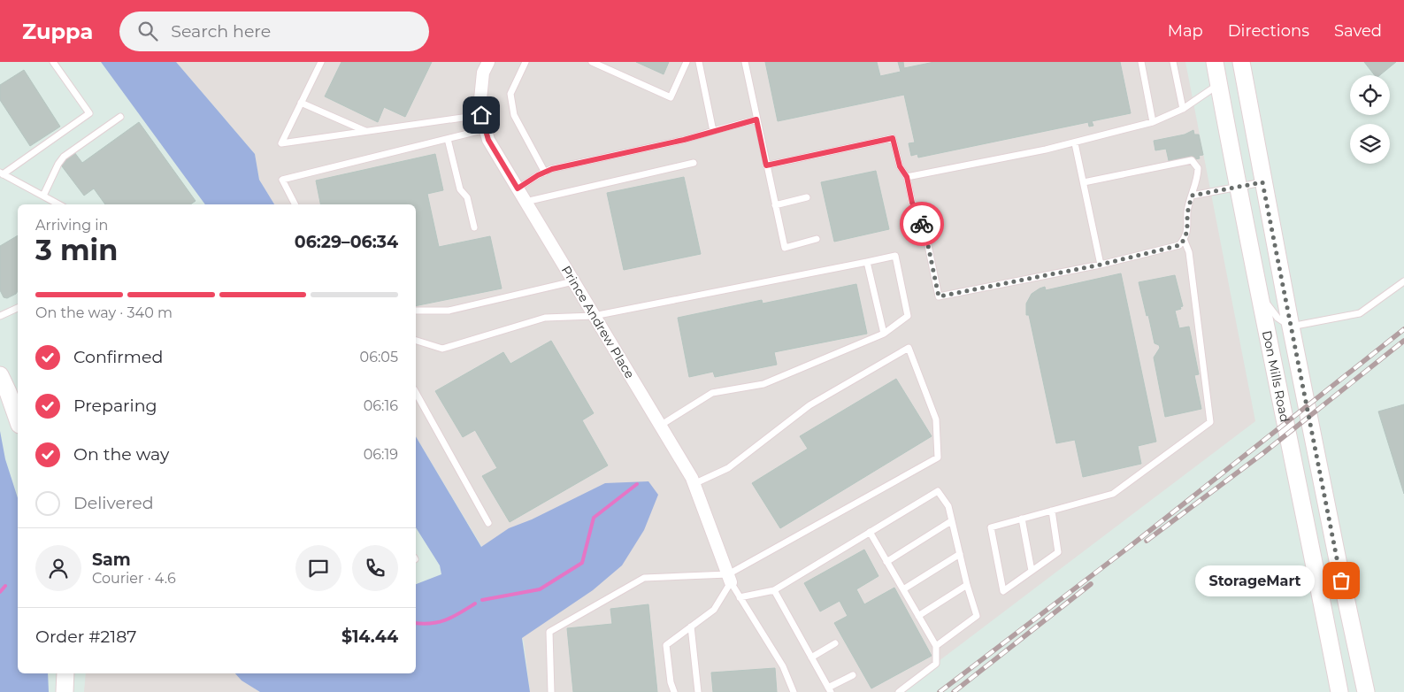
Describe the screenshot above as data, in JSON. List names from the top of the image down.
{
  "streets": {
    "main road": ["Don Mills Road"],
    "street": ["Prince Andrew Place"]
  },
  "places": ["StorageMart"],
  "page": {
    "header": "Zuppa",
    "search": "Search here",
    "nav": ["Map", "Directions", "Saved"],
    "heading": ["3 min", "Arriving in", "06:29–06:34"],
    "panel": [
      "Sam",
      "Courier · 4.6",
      "Order #2187",
      "$14.44"
    ],
    "bar": "On the way · 340 m",
    "list": [
      ["Confirmed", "06:05"],
      ["Preparing", "06:16"],
      ["On the way", "06:19"],
      "Delivered"
    ],
    "bubble": "StorageMart"
  }
}
